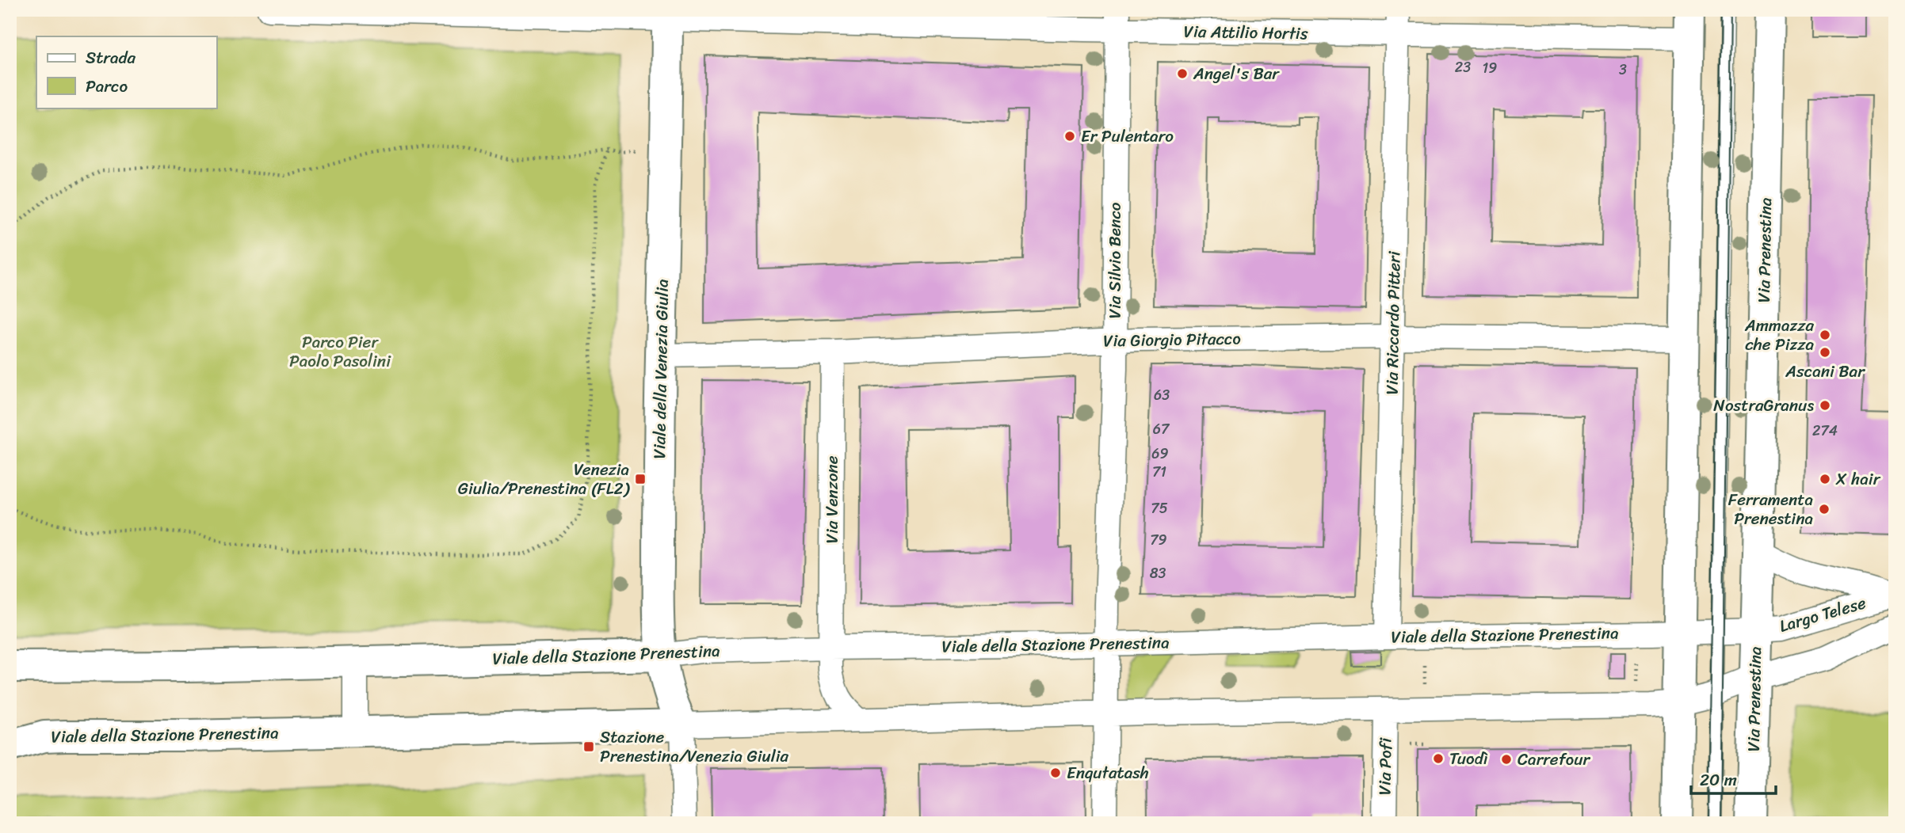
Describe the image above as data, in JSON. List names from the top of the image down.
{
  "streets": {
    "street": [
      "Via Attilio Hortis",
      "Via Prenestina",
      "Via Silvio Benco",
      "Via Riccardo Pitteri",
      "Via Giorgio Pitacco",
      "Viale della Venezia Giulia",
      "Via Venzone",
      "Largo Telese",
      "Viale della Stazione Prenestina",
      "Via Pofi"
    ]
  },
  "crossings": [
    ["Via Attilio Hortis", "Via Silvio Benco"],
    ["Via Attilio Hortis", "Via Riccardo Pitteri"],
    ["Via Attilio Hortis", "Viale della Venezia Giulia"],
    ["Via Prenestina", "Largo Telese"],
    ["Via Prenestina", "Viale della Stazione Prenestina"],
    ["Via Silvio Benco", "Via Giorgio Pitacco"],
    ["Via Silvio Benco", "Viale della Stazione Prenestina"],
    ["Via Riccardo Pitteri", "Via Giorgio Pitacco"],
    ["Via Riccardo Pitteri", "Viale della Stazione Prenestina"],
    ["Via Giorgio Pitacco", "Viale della Venezia Giulia"],
    ["Via Giorgio Pitacco", "Via Venzone"],
    ["Viale della Venezia Giulia", "Viale della Stazione Prenestina"],
    ["Via Venzone", "Viale della Stazione Prenestina"],
    ["Largo Telese", "Viale della Stazione Prenestina"],
    ["Viale della Stazione Prenestina", "Via Pofi"]
  ],
  "parks": ["Parco Pier Paolo Pasolini"],
  "places": {
    "other": [
      "Angel's Bar",
      "Er Pulentaro",
      "Ammazza che Pizza",
      "Ascani Bar",
      "NostraGranus",
      "X hair",
      "Ferramenta Prenestina",
      "Tuodì",
      "Carrefour",
      "Enqutatash"
    ],
    "transit": ["Venezia Giulia/Prenestina (FL2)", "Stazione Prenestina/Venezia Giulia"]
  },
  "house_numbers": [
    "23",
    "19",
    "3",
    "63",
    "67",
    "274",
    "69",
    "71",
    "75",
    "79",
    "83"
  ],
  "legend": ["Strada", "Parco"],
  "scale_bar": "20 m"
}
